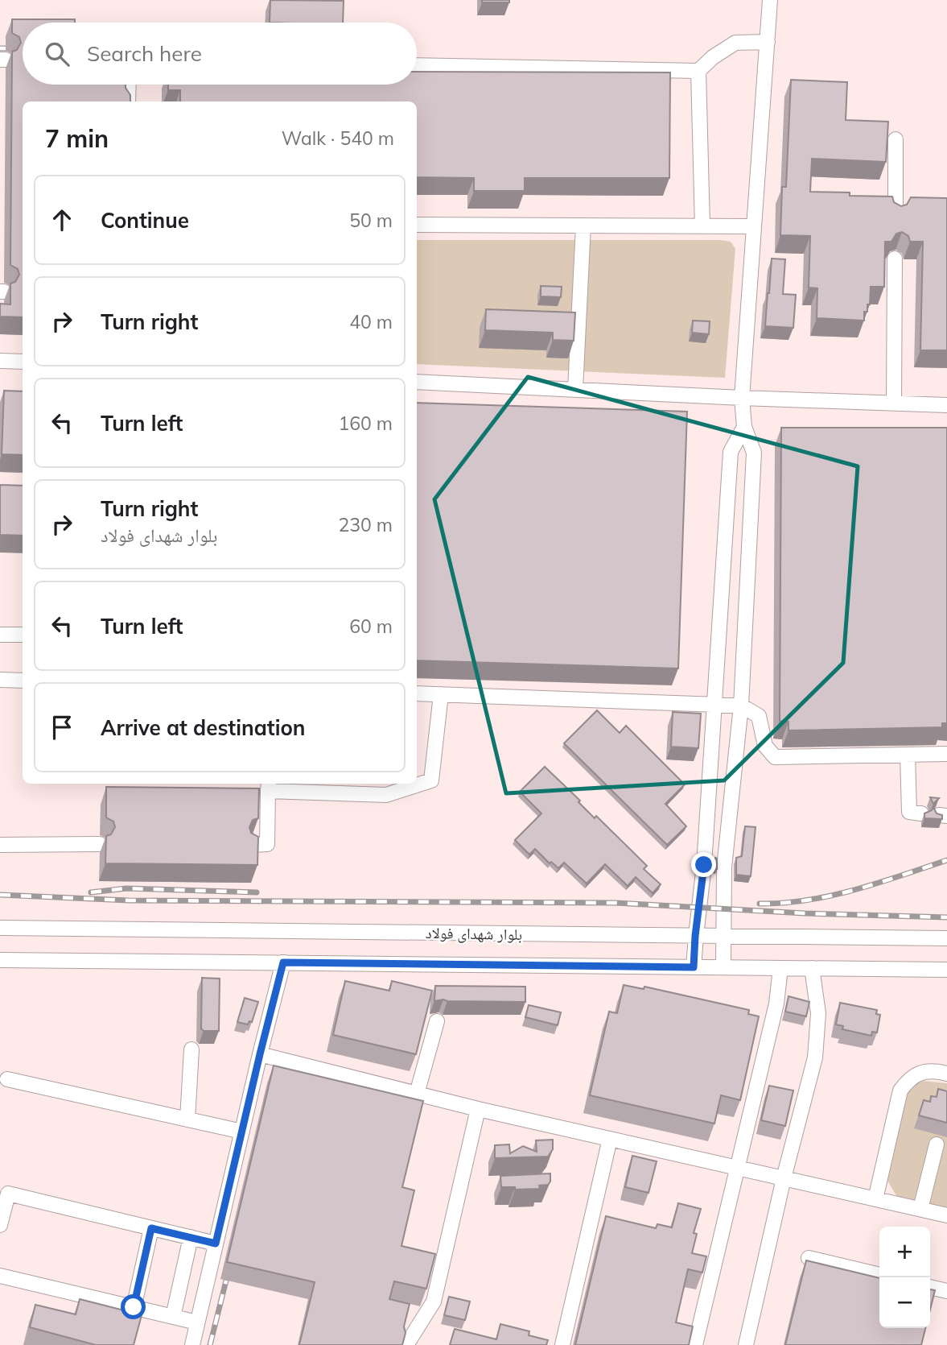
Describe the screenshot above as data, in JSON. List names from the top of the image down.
{
  "streets": {
    "street": ["بلوار شهدای فولاد"]
  },
  "page": {
    "search": "Search here",
    "heading": ["7 min", "Walk · 540 m"],
    "list": [
      ["Continue", "50 m"],
      ["Turn right", "40 m"],
      ["Turn left", "160 m"],
      ["Turn right", "بلوار شهدای فولاد", "230 m"],
      ["Turn left", "60 m"],
      "Arrive at destination"
    ],
    "map_buttons": ["+", "−"]
  }
}
